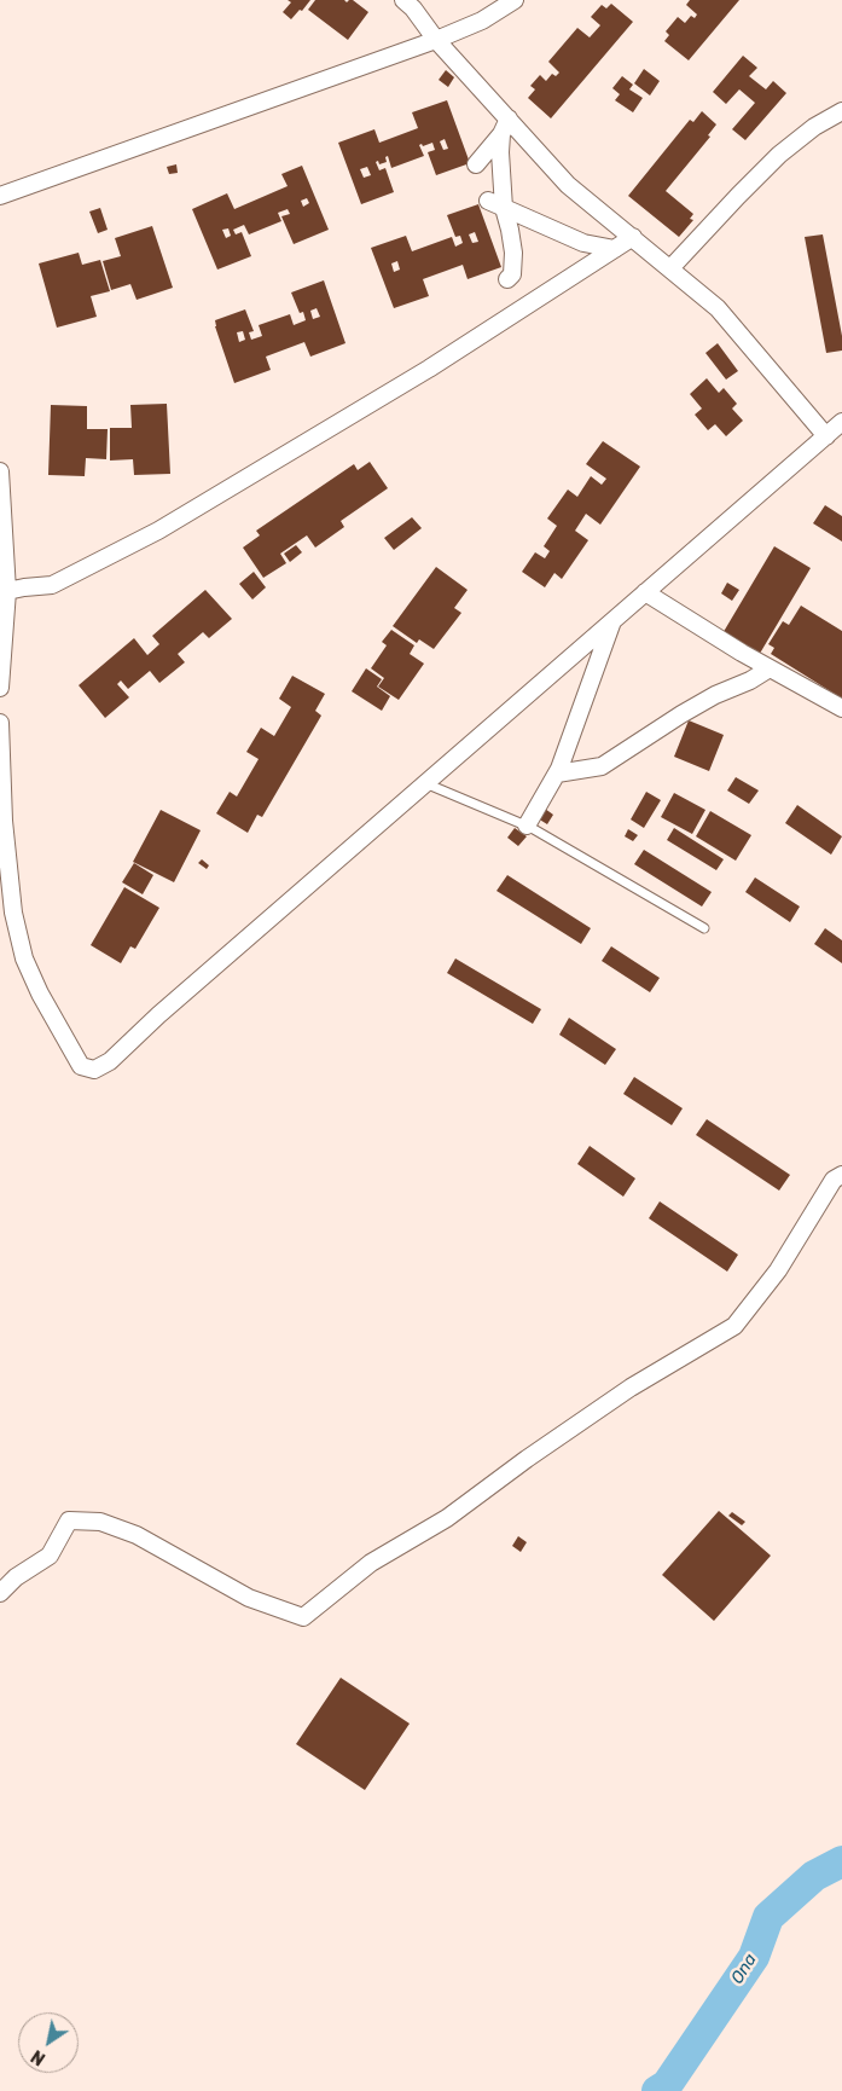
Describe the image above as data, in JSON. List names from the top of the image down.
{
  "water": ["Ona"],
  "north": "bottom left"
}
